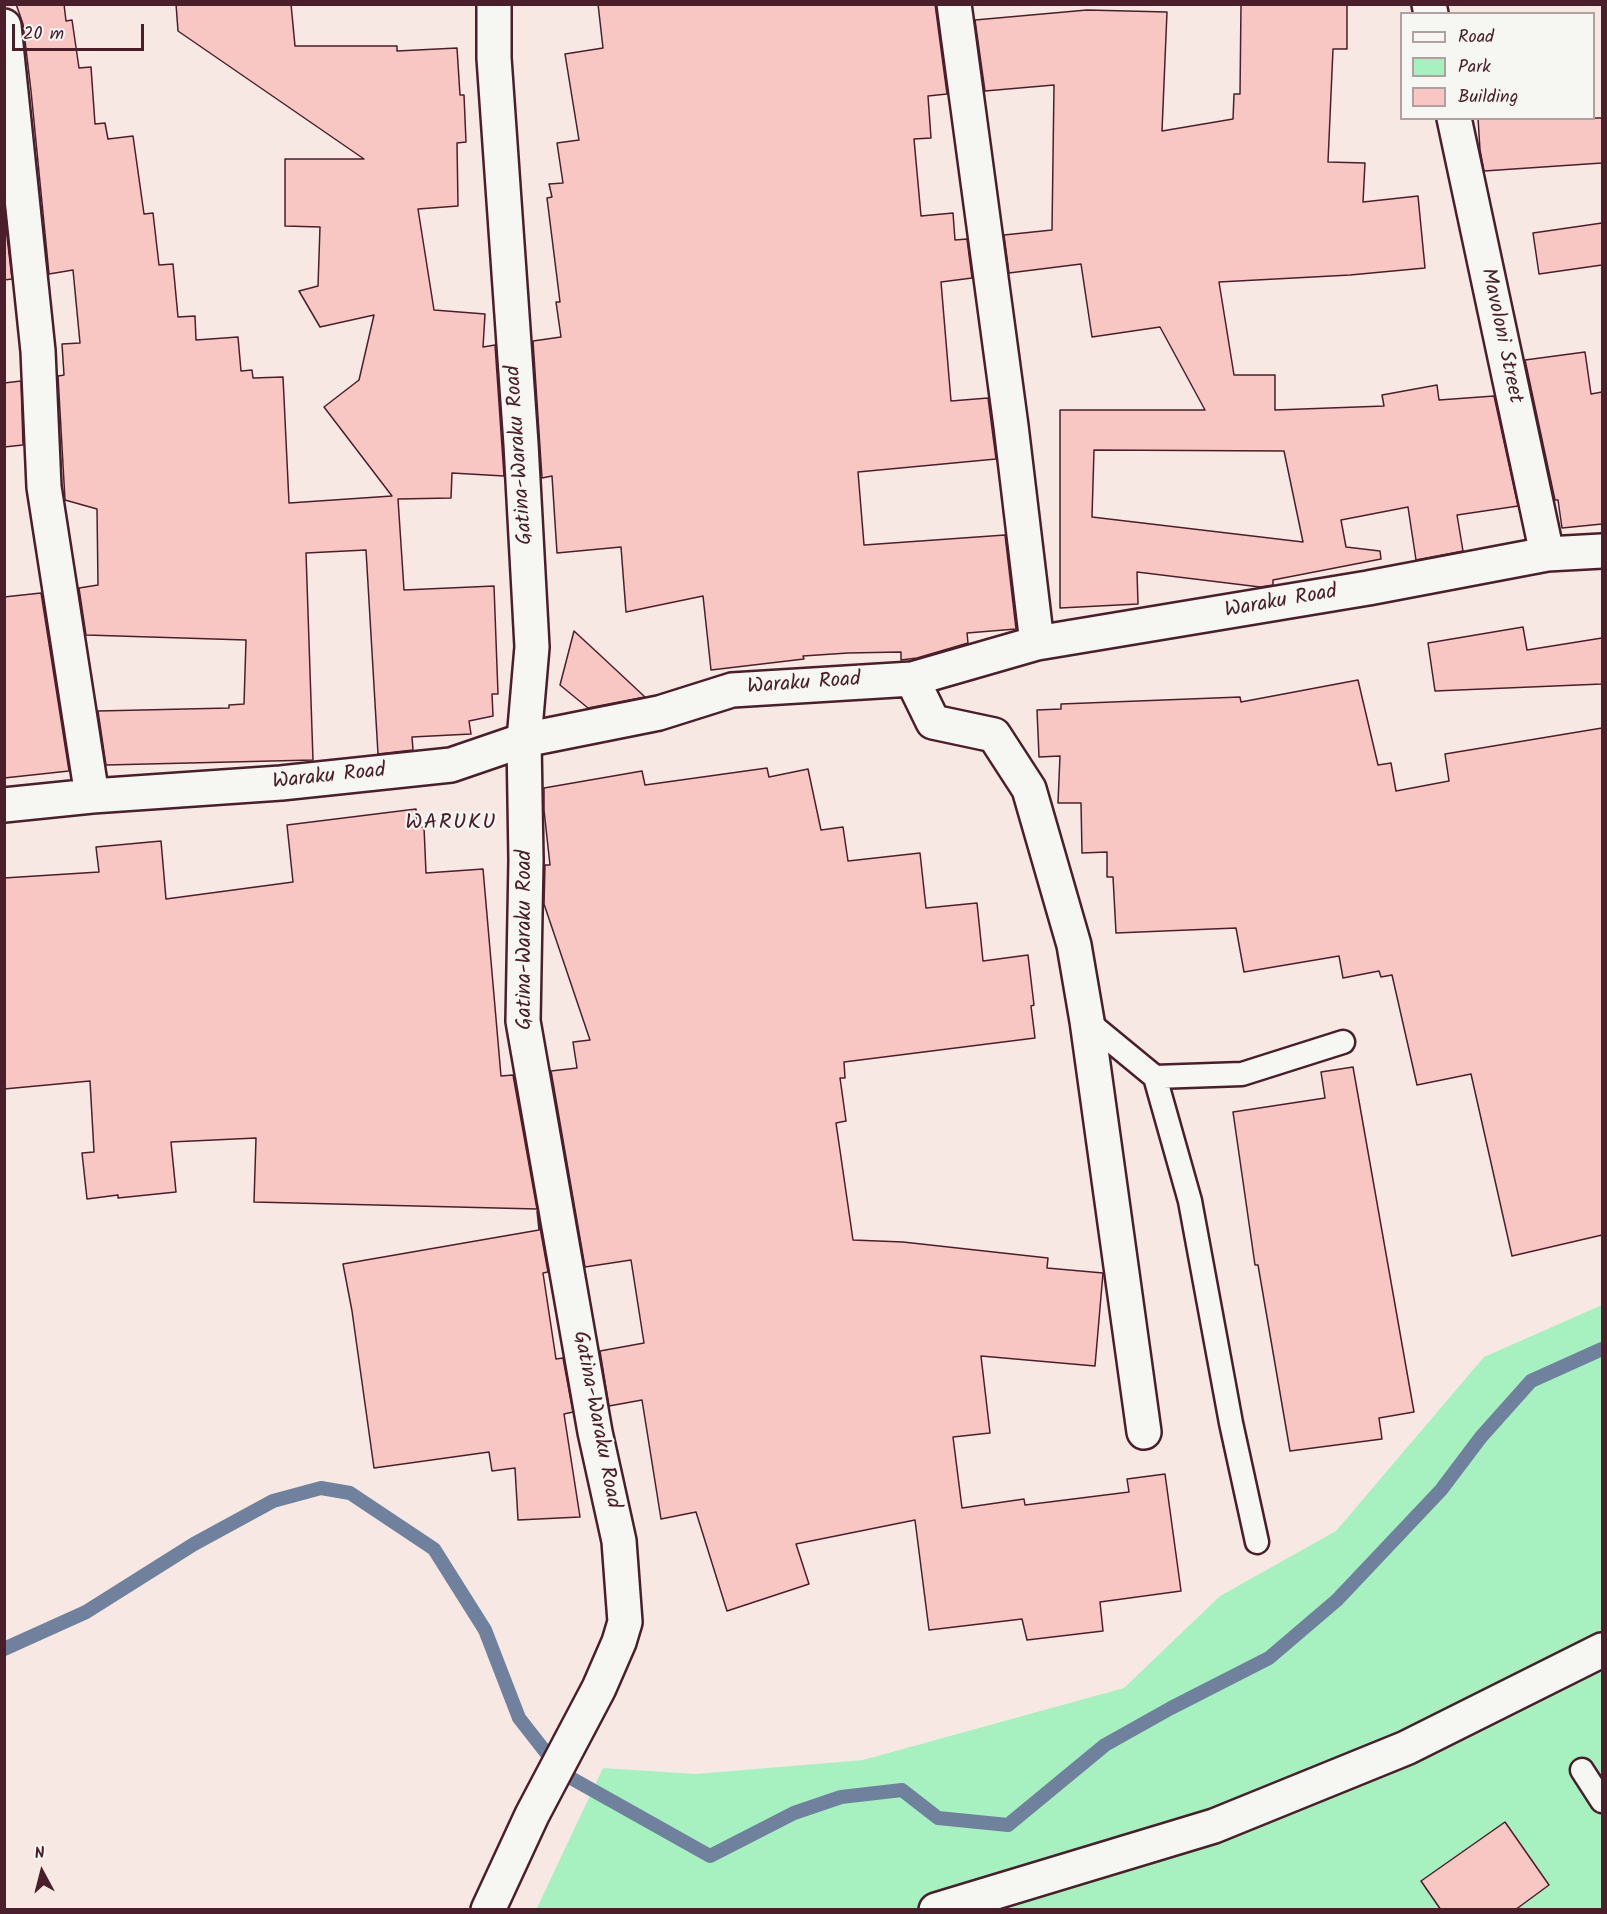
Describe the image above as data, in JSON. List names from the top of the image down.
{
  "streets": {
    "street": ["Mavoloni Street", "Gatina-Waraku Road", "Waraku Road"]
  },
  "crossings": [
    ["Mavoloni Street", "Waraku Road"],
    ["Gatina-Waraku Road", "Waraku Road"]
  ],
  "districts": ["WARUKU"],
  "legend": ["Road", "Park", "Building"],
  "scale_bar": "20 m",
  "north": "top"
}
